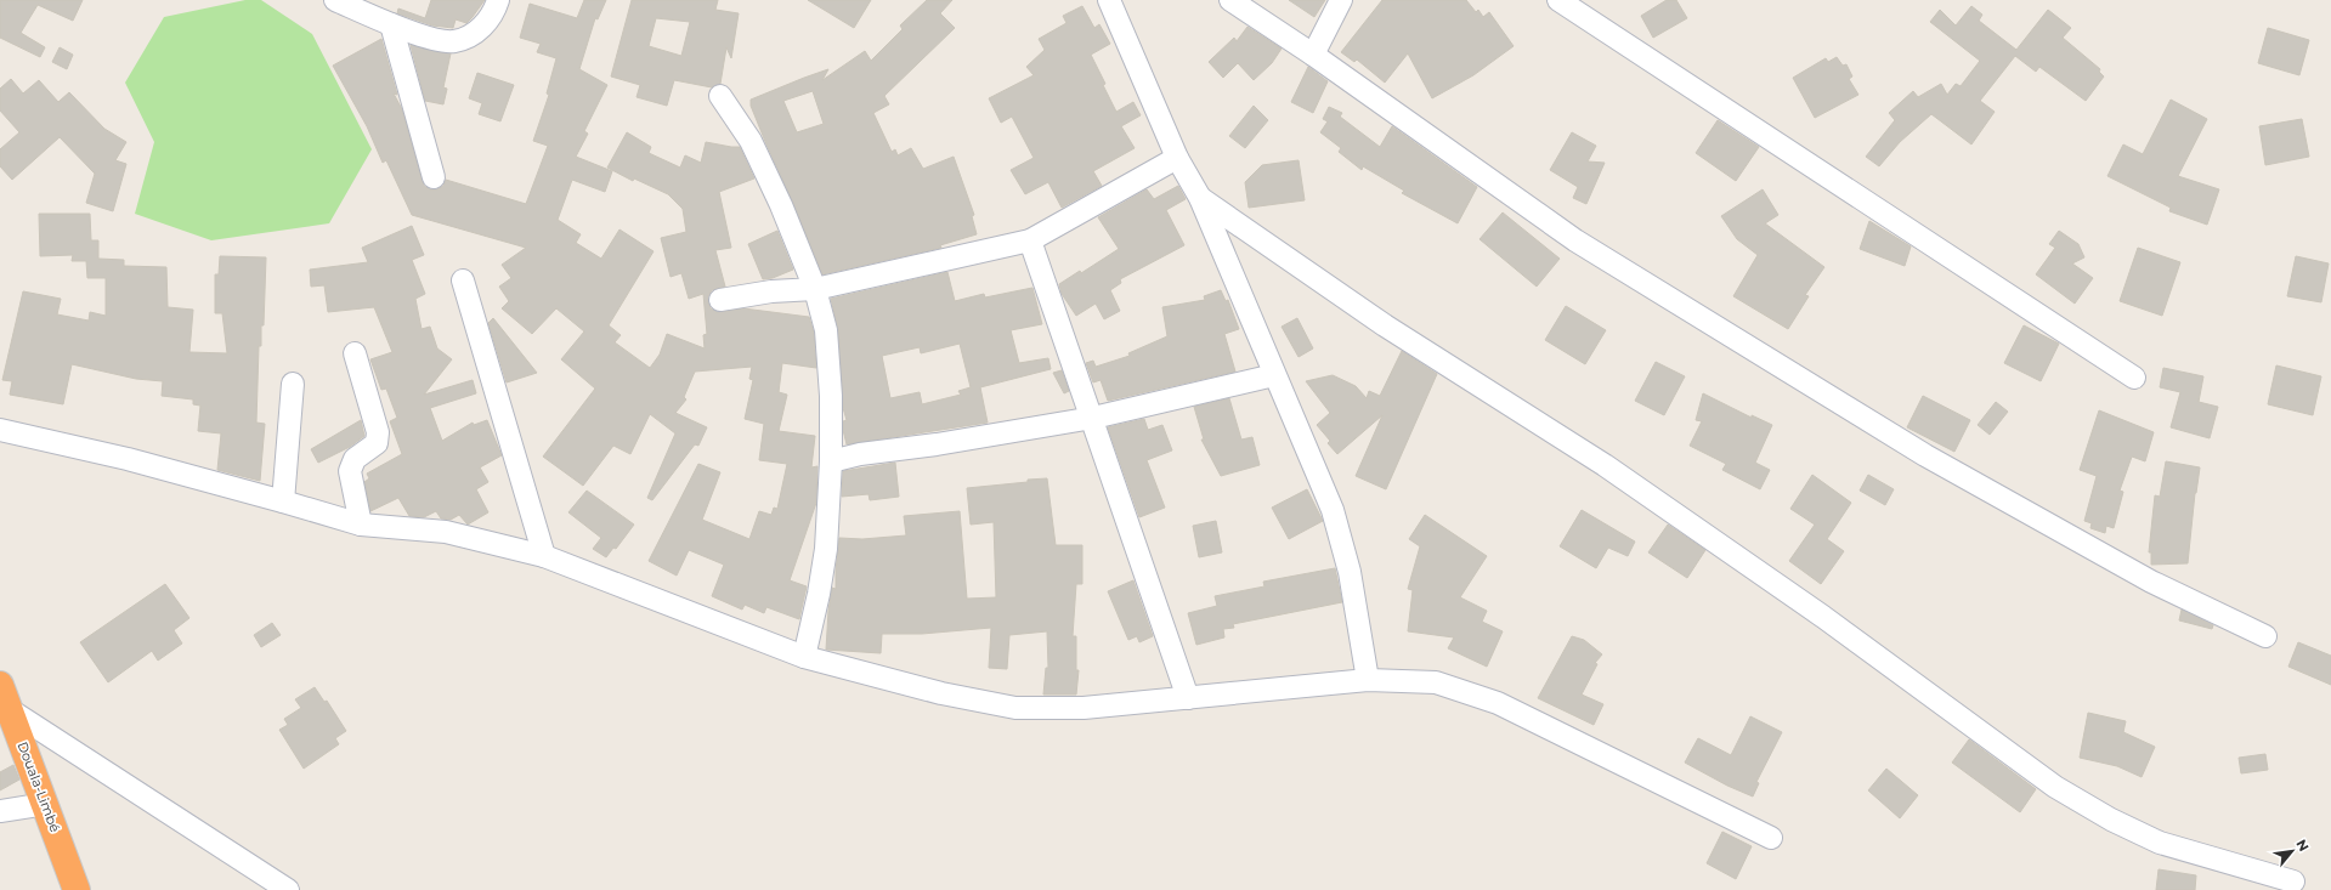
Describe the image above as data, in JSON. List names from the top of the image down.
{
  "streets": {
    "highway": ["Douala-Limbé"]
  },
  "north": "top right"
}
